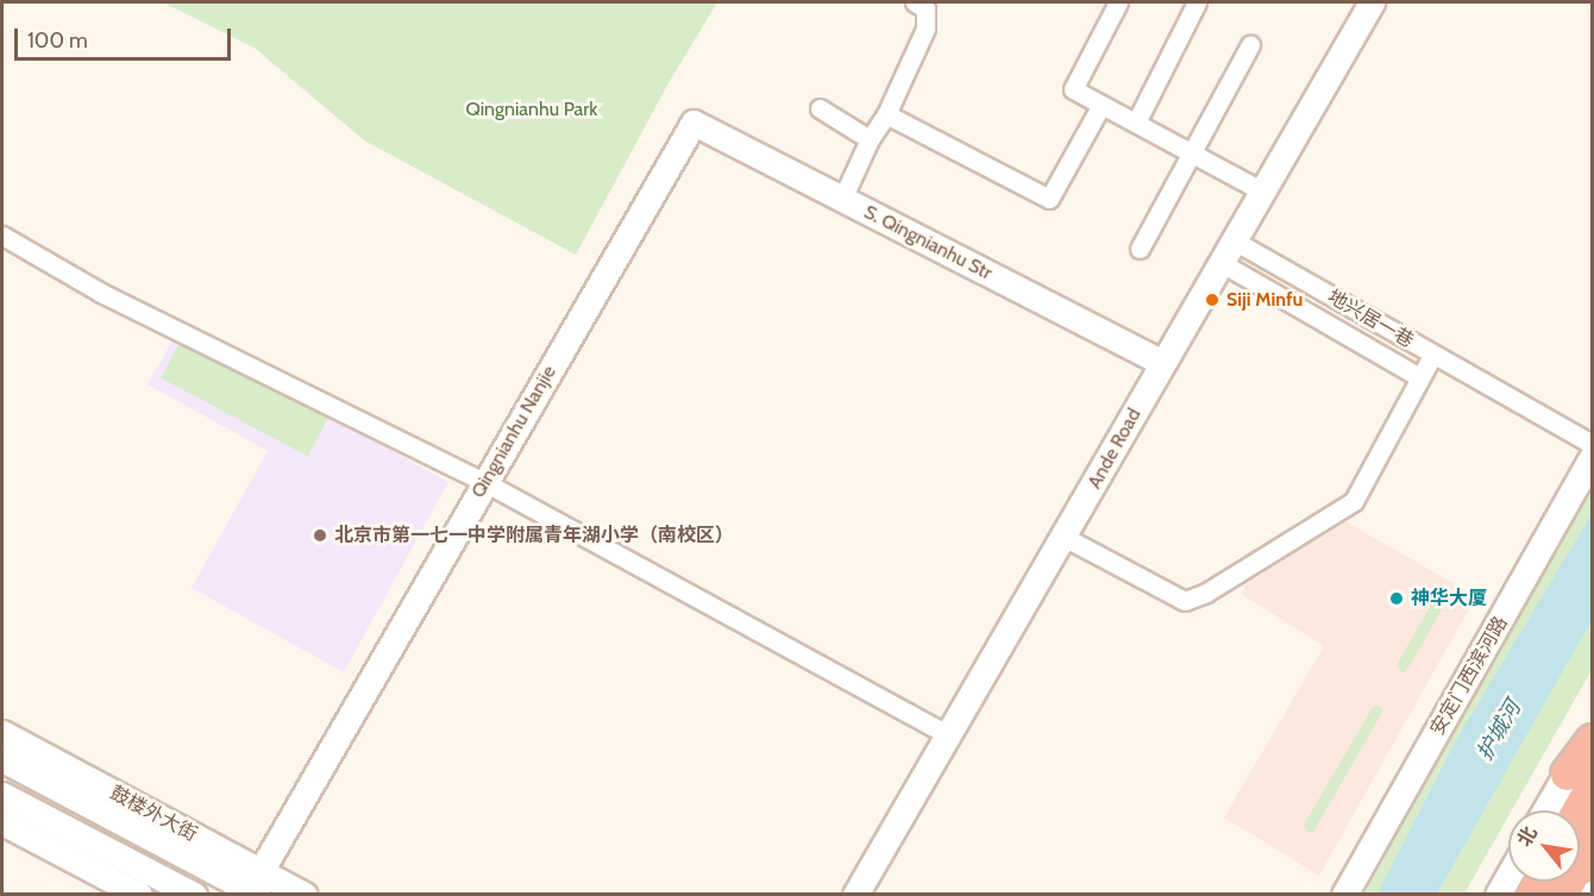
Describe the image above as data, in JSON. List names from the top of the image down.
{
  "streets": {
    "street": [
      "S. Qingnianhu Str",
      "地兴居一巷",
      "Qingnianhu Nanjie",
      "Ande Road",
      "安定门西滨河路",
      "鼓楼外大街"
    ]
  },
  "crossings": [
    ["S. Qingnianhu Str", "Qingnianhu Nanjie"],
    ["S. Qingnianhu Str", "Ande Road"],
    ["地兴居一巷", "Ande Road"],
    ["Qingnianhu Nanjie", "鼓楼外大街"]
  ],
  "water": ["护城河"],
  "parks": ["Qingnianhu Park"],
  "places": ["Siji Minfu", "北京市第一七一中学附属青年湖小学（南校区）", "神华大厦"],
  "scale_bar": "100 m",
  "north": "top left"
}
